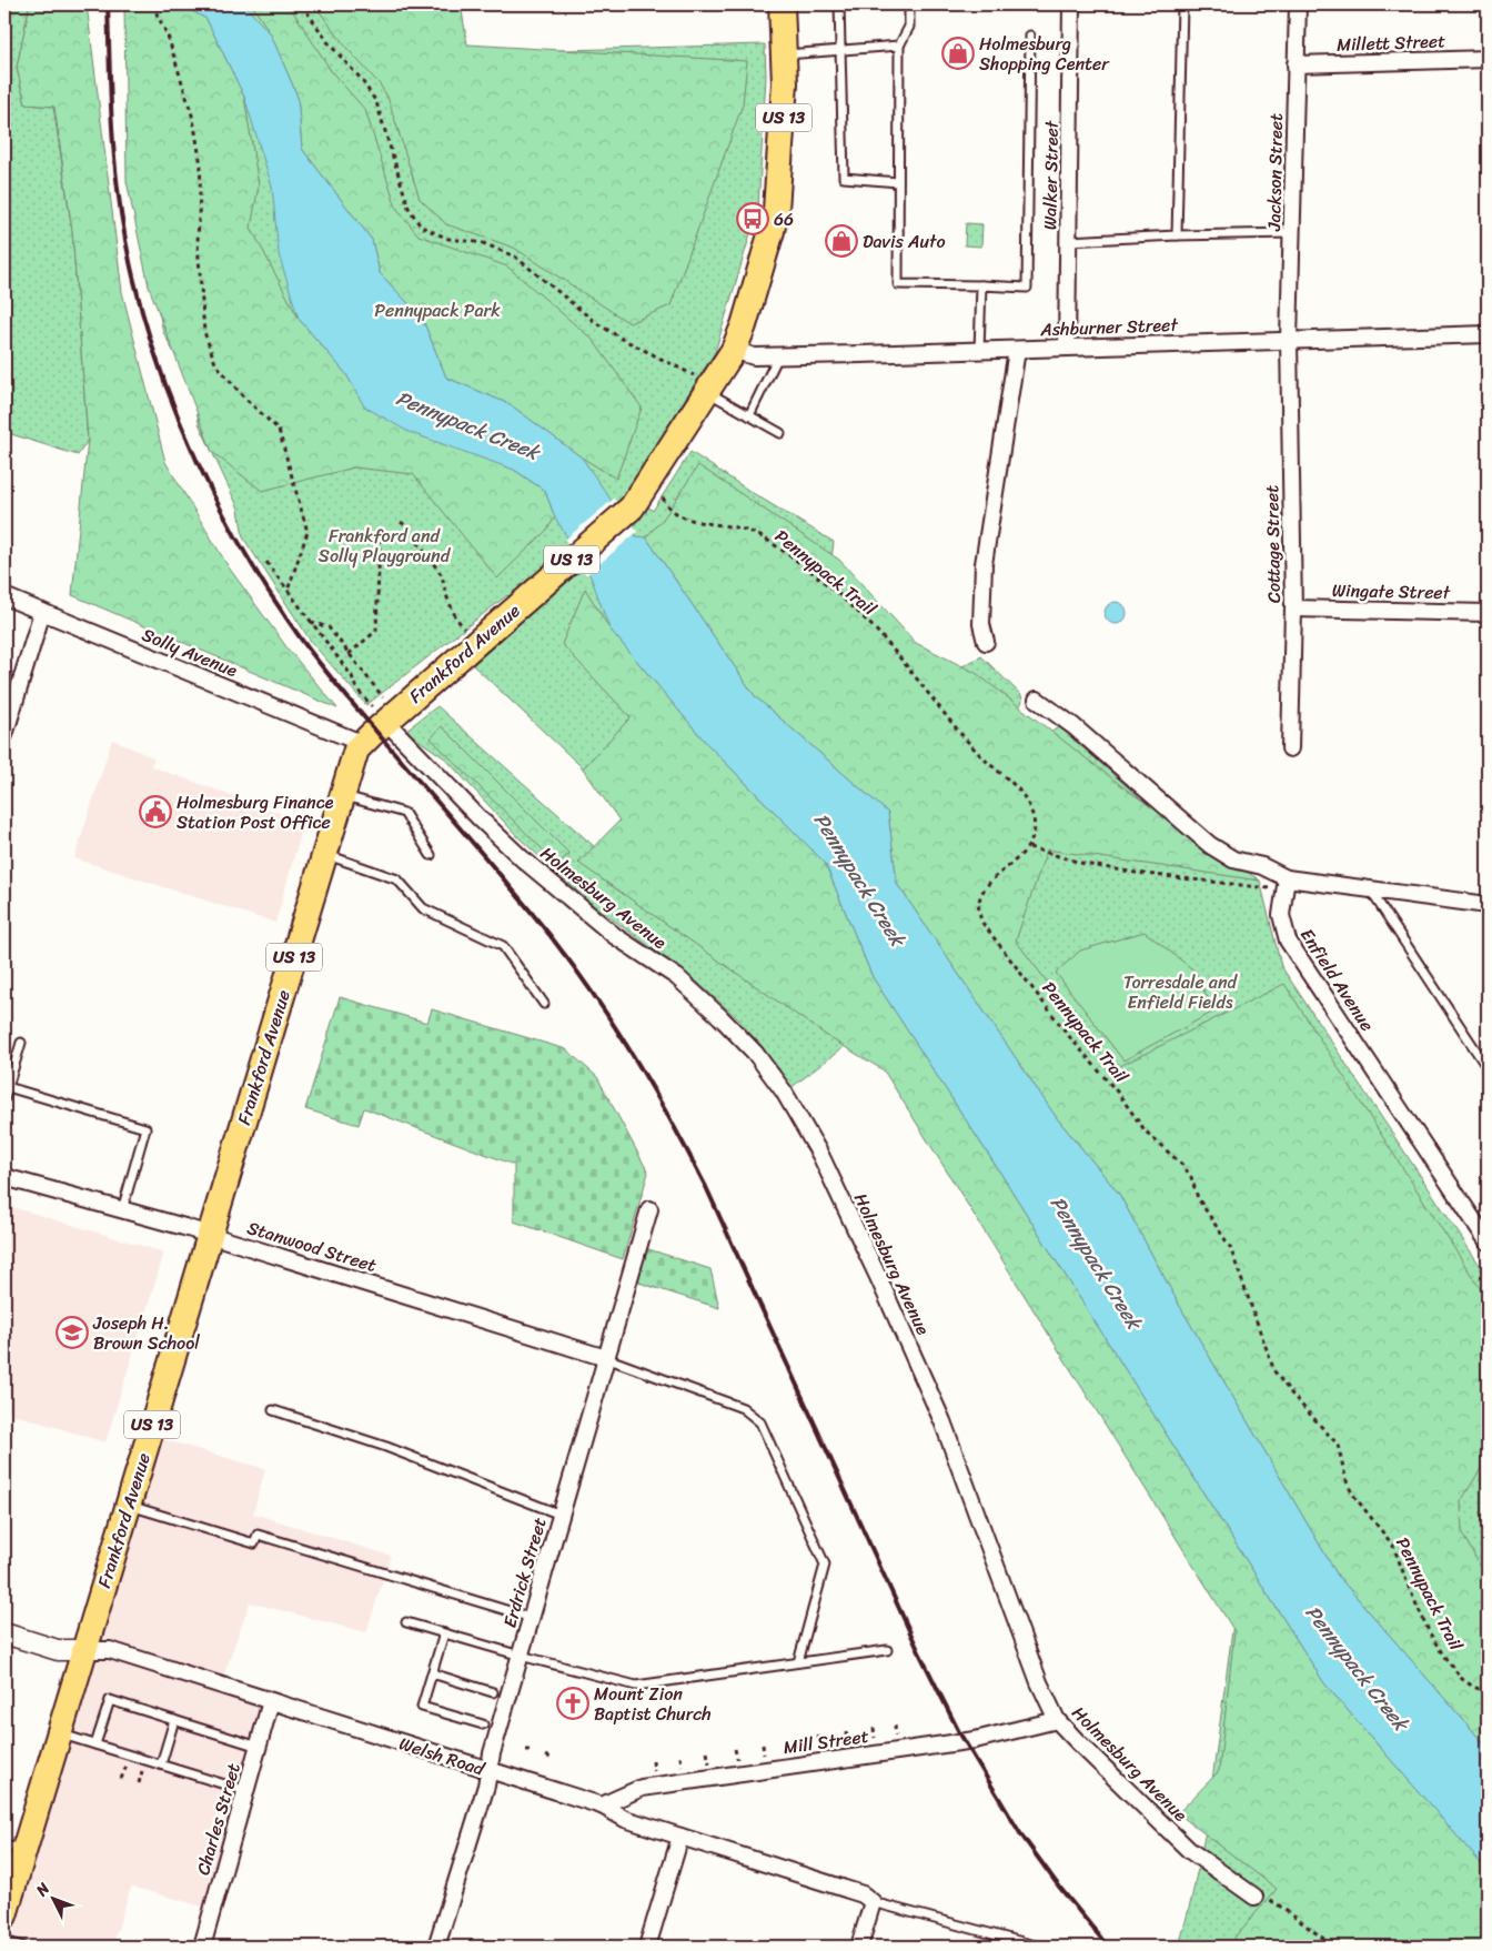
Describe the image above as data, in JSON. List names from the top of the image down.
{
  "streets": {
    "main road": ["US 13", "Frankford Avenue"],
    "street": [
      "Millett Street",
      "Jackson Street",
      "Walker Street",
      "Ashburner Street",
      "Cottage Street",
      "Wingate Street",
      "Solly Avenue",
      "Holmesburg Avenue",
      "Enfield Avenue",
      "Stanwood Street",
      "Erdrick Street",
      "Mill Street",
      "Welsh Road",
      "Charles Street"
    ],
    "path": ["Pennypack Trail"]
  },
  "crossings": [
    ["Millett Street", "Jackson Street"],
    ["Jackson Street", "Ashburner Street"],
    ["Jackson Street", "Cottage Street"],
    ["Walker Street", "Ashburner Street"],
    ["Ashburner Street", "Cottage Street"],
    ["Ashburner Street", "Frankford Avenue"],
    ["Cottage Street", "Wingate Street"],
    ["Solly Avenue", "Frankford Avenue"],
    ["Frankford Avenue", "Holmesburg Avenue"],
    ["Frankford Avenue", "Stanwood Street"],
    ["Frankford Avenue", "Welsh Road"],
    ["Holmesburg Avenue", "Mill Street"],
    ["Stanwood Street", "Erdrick Street"],
    ["Erdrick Street", "Welsh Road"],
    ["Mill Street", "Welsh Road"],
    ["Welsh Road", "Charles Street"]
  ],
  "water": ["Pennypack Creek"],
  "parks": ["Pennypack Park", "Frankford and Solly Playground", "Torresdale and Enfield Fields"],
  "places": {
    "shop": ["Holmesburg Shopping Center", "Davis Auto"],
    "bus stop": ["66"],
    "public building": ["Holmesburg Finance Station Post Office"],
    "school or university": ["Joseph H. Brown School"],
    "church": ["Mount Zion Baptist Church"]
  },
  "north": "top left"
}
